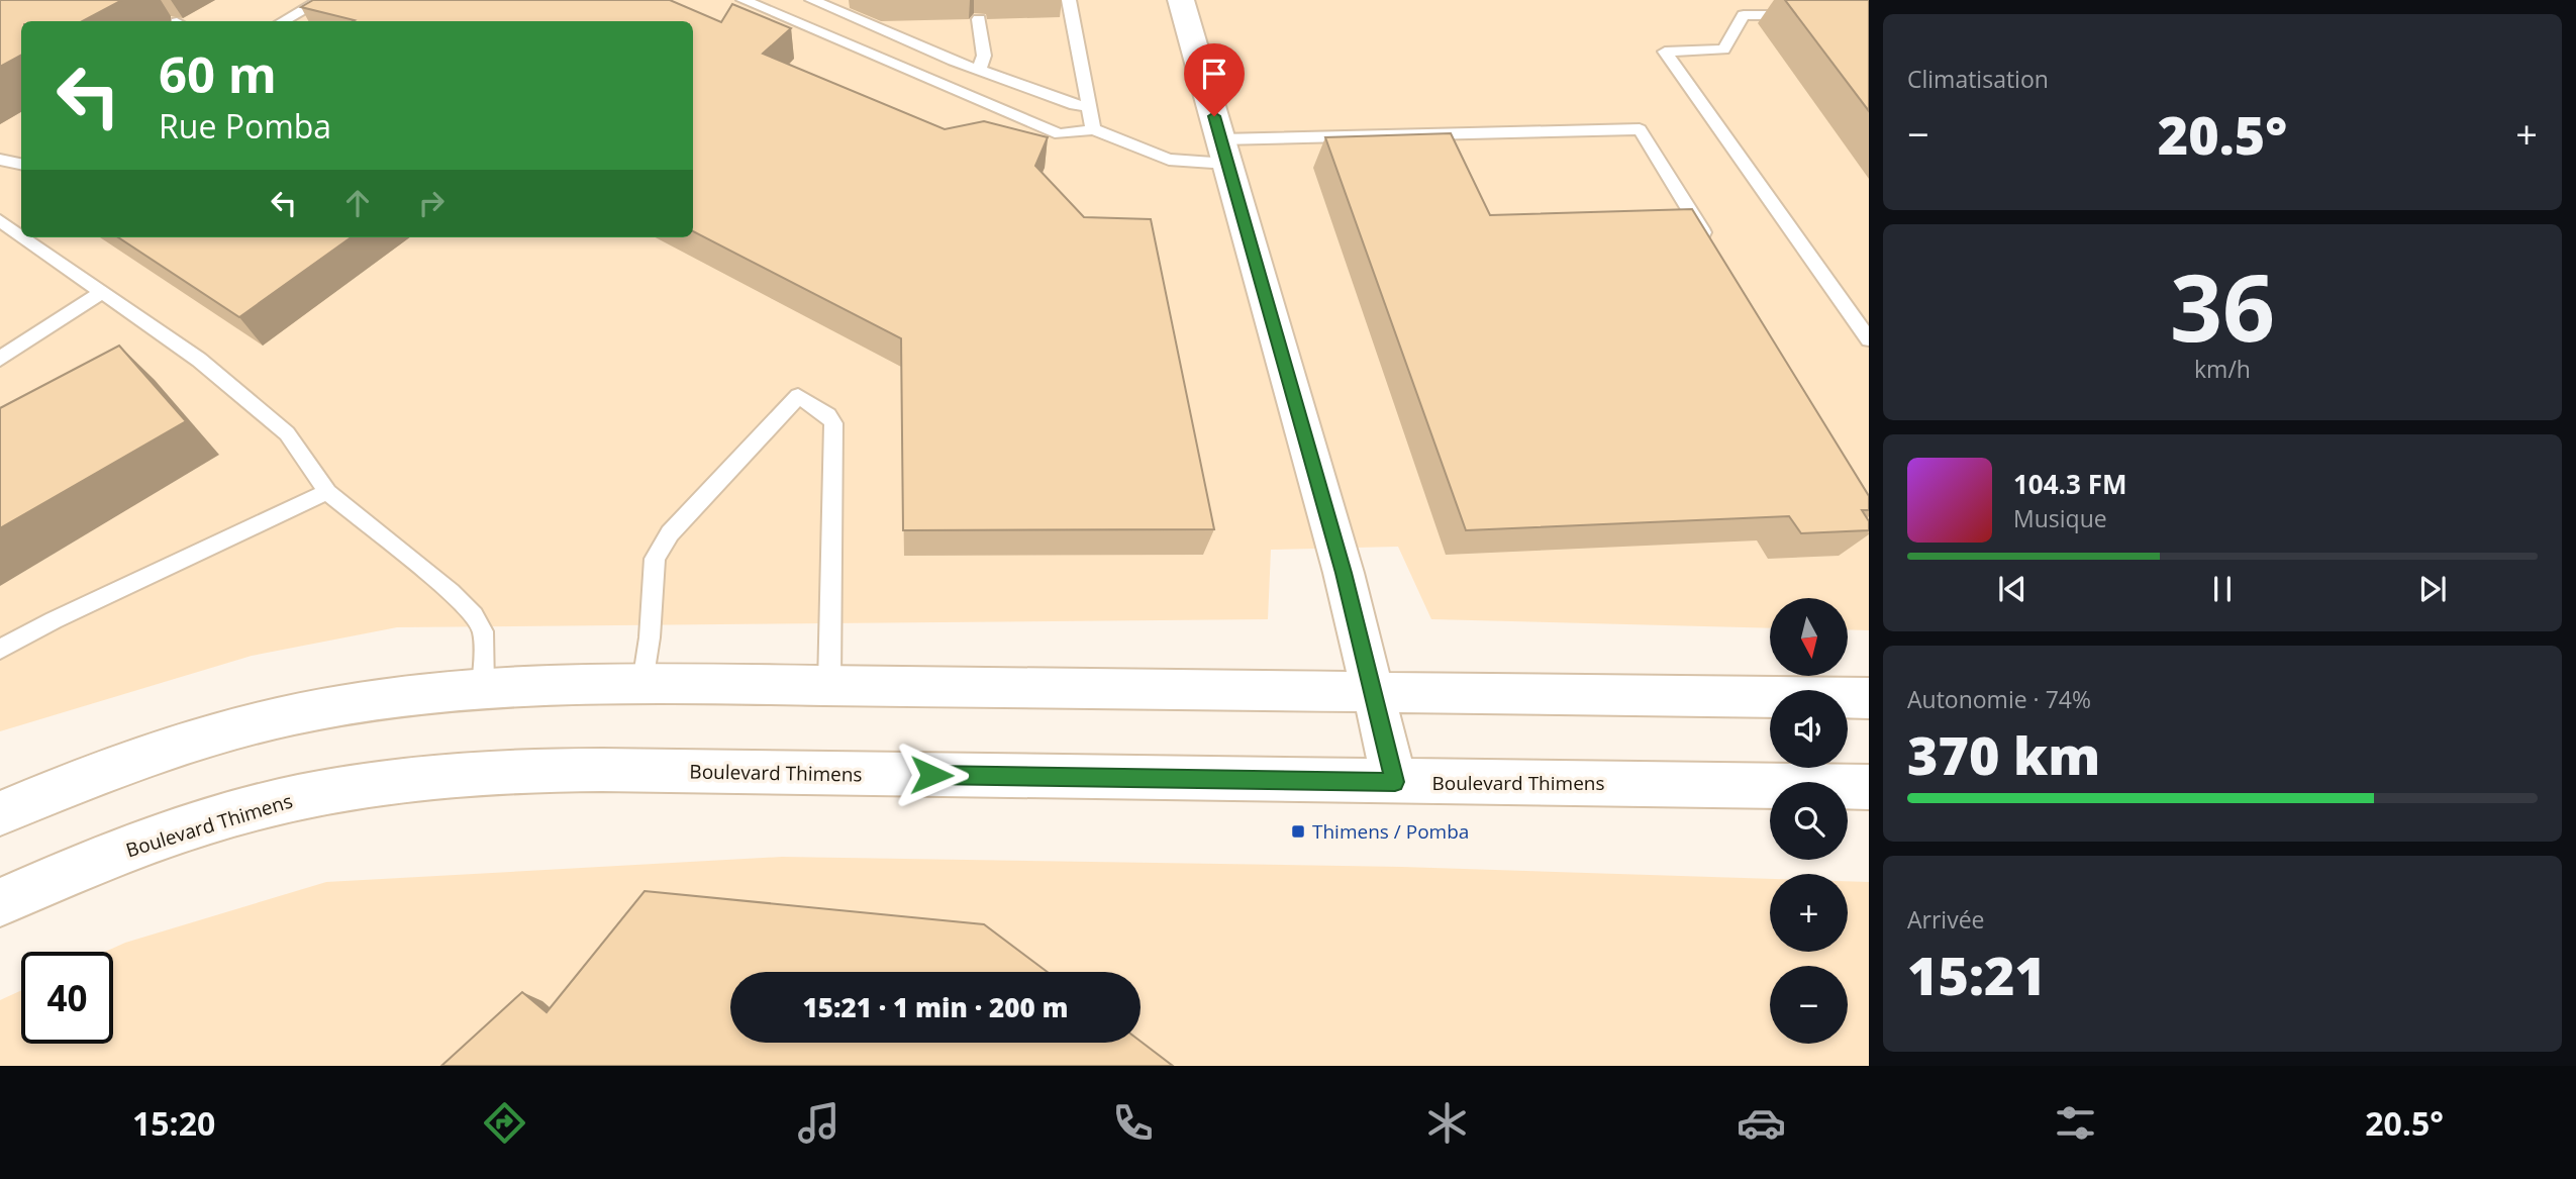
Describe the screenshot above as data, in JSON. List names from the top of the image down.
{
  "streets": {
    "street": ["Boulevard Thimens"]
  },
  "places": {
    "transit": ["Thimens / Pomba"]
  },
  "north": "bottom",
  "page": {
    "tile": [
      "Climatisation",
      ["36", "km/h"],
      ["Autonomie · 74%", "370 km"],
      ["Arrivée", "15:21"]
    ],
    "turn": ["60 m", "Rue Pomba"],
    "heat": ["−", "20.5°", "+"],
    "song": ["104.3 FM", "Musique"],
    "map_buttons": ["+", "−"],
    "limit": "40",
    "trip": "15:21 · 1 min · 200 m",
    "tabs": ["15:20", "20.5°"]
  }
}
